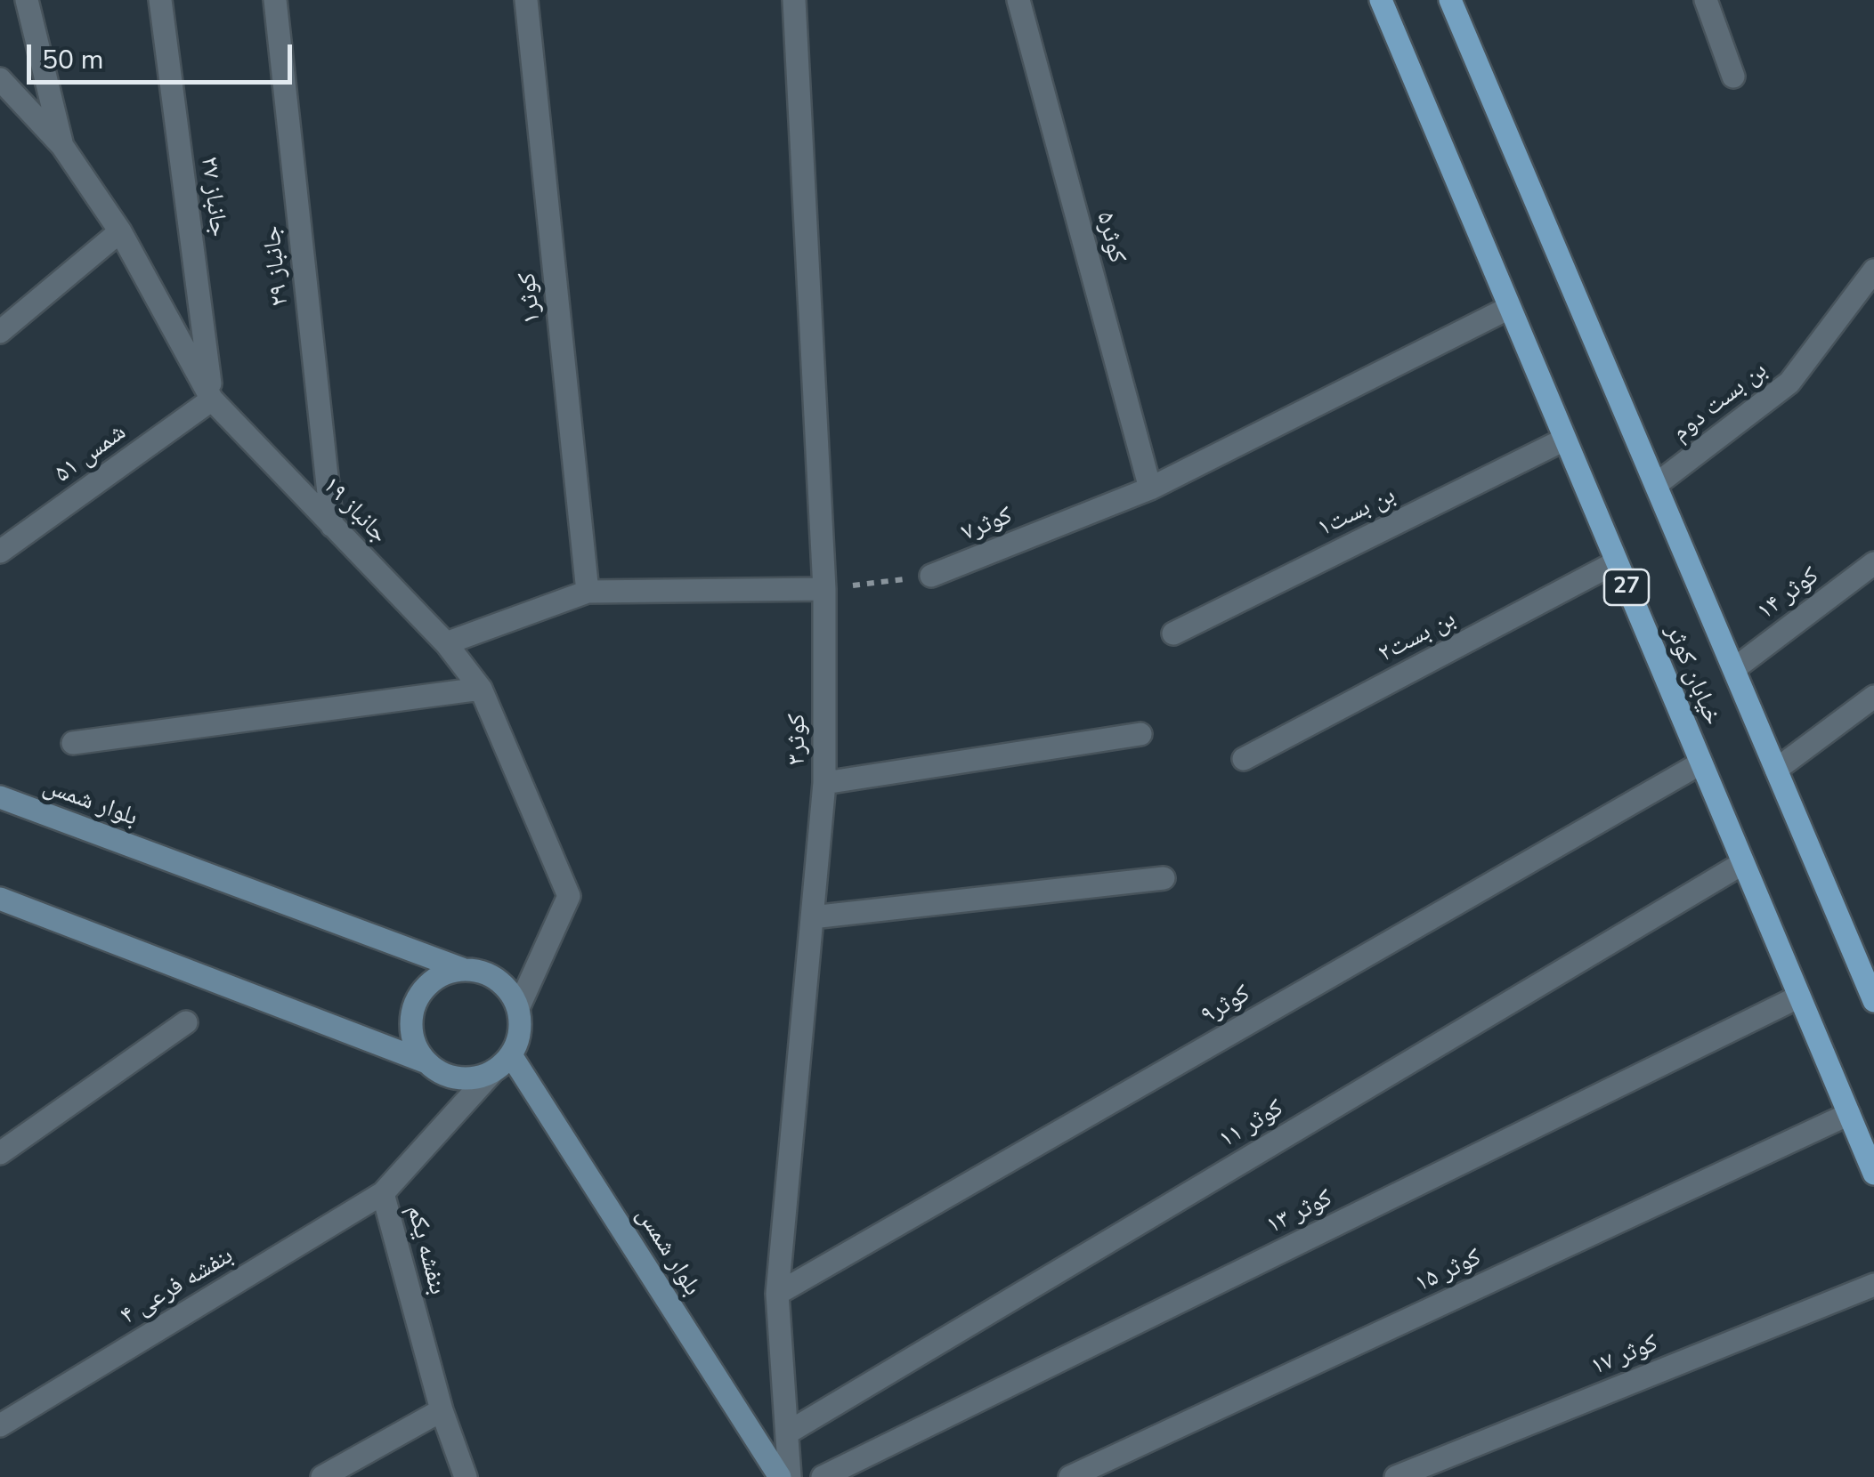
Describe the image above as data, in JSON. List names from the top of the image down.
{
  "streets": {
    "main road": ["27", "خیابان کوثر"],
    "street": [
      "جانباز ۲۷",
      "کوثر۵",
      "جانباز ۲۹",
      "کوثر۱",
      "بن بست دوم",
      "شمس ۵۱",
      "جانباز ۱۹",
      "بن بست۱",
      "کوثر۷",
      "کوثر ۱۴",
      "بن بست۲",
      "کوثر۳",
      "بلوار شمس",
      "کوثر۹",
      "کوثر ۱۱",
      "کوثر ۱۳",
      "بنفشه یکم",
      "کوثر ۱۵",
      "بنفشه فرعی ۴",
      "کوثر ۱۷"
    ]
  },
  "crossings": [
    ["جانباز ۲۷", "شمس ۵۱"],
    ["جانباز ۲۷", "جانباز ۱۹"],
    ["کوثر۵", "کوثر۷"],
    ["جانباز ۲۹", "جانباز ۱۹"],
    ["بن بست دوم", "خیابان کوثر"],
    ["شمس ۵۱", "جانباز ۱۹"],
    ["جانباز ۱۹", "بلوار شمس"],
    ["جانباز ۱۹", "بنفشه یکم"],
    ["بن بست۱", "خیابان کوثر"],
    ["کوثر۷", "خیابان کوثر"],
    ["کوثر ۱۴", "خیابان کوثر"],
    ["بن بست۲", "خیابان کوثر"],
    ["خیابان کوثر", "کوثر۹"],
    ["خیابان کوثر", "کوثر ۱۱"],
    ["خیابان کوثر", "کوثر ۱۳"],
    ["خیابان کوثر", "کوثر ۱۵"],
    ["کوثر۳", "کوثر۹"],
    ["کوثر۳", "کوثر ۱۱"],
    ["بلوار شمس", "بنفشه یکم"],
    ["بنفشه یکم", "بنفشه فرعی ۴"]
  ],
  "scale_bar": "50 m"
}
